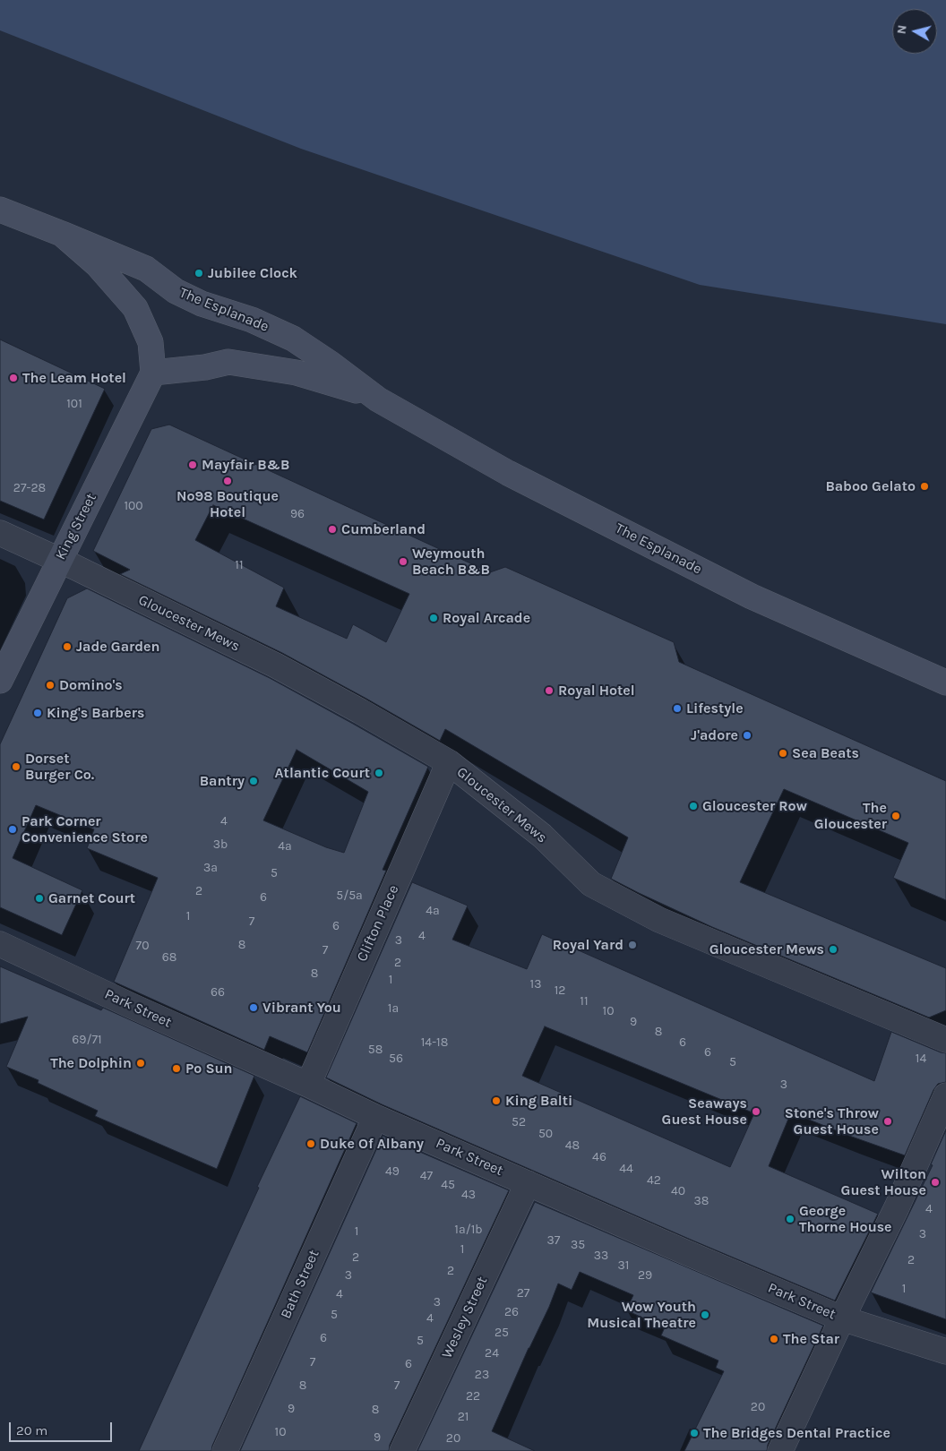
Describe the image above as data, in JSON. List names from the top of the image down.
{
  "streets": {
    "street": [
      "The Esplanade",
      "King Street",
      "Gloucester Mews",
      "Clifton Place",
      "Park Street",
      "Bath Street",
      "Wesley Street"
    ]
  },
  "crossings": [
    ["The Esplanade", "King Street"],
    ["King Street", "Gloucester Mews"],
    ["Gloucester Mews", "Clifton Place"],
    ["Clifton Place", "Park Street"],
    ["Park Street", "Bath Street"],
    ["Park Street", "Wesley Street"]
  ],
  "places": [
    "Jubilee Clock",
    "The Leam Hotel",
    "Mayfair B&B",
    "No98 Boutique Hotel",
    "Baboo Gelato",
    "Cumberland",
    "Weymouth Beach B&B",
    "Royal Arcade",
    "Jade Garden",
    "Domino's",
    "Royal Hotel",
    "Lifestyle",
    "King's Barbers",
    "J'adore",
    "Sea Beats",
    "Dorset Burger Co.",
    "Atlantic Court",
    "Bantry",
    "Gloucester Row",
    "The Gloucester",
    "Park Corner Convenience Store",
    "Garnet Court",
    "Royal Yard",
    "Gloucester Mews",
    "Vibrant You",
    "The Dolphin",
    "Po Sun",
    "King Balti",
    "Seaways Guest House",
    "Stone's Throw Guest House",
    "Duke Of Albany",
    "Wilton Guest House",
    "George Thorne House",
    "Wow Youth Musical Theatre",
    "The Star",
    "The Bridges Dental Practice"
  ],
  "house_numbers": [
    "101",
    "27-28",
    "100",
    "96",
    "11",
    "4",
    "3b",
    "4a",
    "3a",
    "5",
    "2",
    "5/5a",
    "6",
    "4a",
    "1",
    "7",
    "6",
    "4",
    "3",
    "8",
    "70",
    "7",
    "68",
    "2",
    "8",
    "1",
    "13",
    "12",
    "66",
    "11",
    "1a",
    "10",
    "9",
    "8",
    "69/71",
    "14-18",
    "6",
    "58",
    "6",
    "56",
    "14",
    "5",
    "3",
    "52",
    "50",
    "48",
    "46",
    "44",
    "49",
    "47",
    "42",
    "45",
    "40",
    "43",
    "38",
    "4",
    "1a/1b",
    "1",
    "3",
    "37",
    "35",
    "1",
    "33",
    "2",
    "2",
    "31",
    "2",
    "3",
    "29",
    "1",
    "27",
    "4",
    "3",
    "26",
    "5",
    "4",
    "25",
    "6",
    "5",
    "24",
    "7",
    "6",
    "23",
    "8",
    "7",
    "22",
    "20",
    "9",
    "8",
    "21",
    "10",
    "9",
    "20"
  ],
  "scale_bar": "20 m",
  "north": "left"
}
